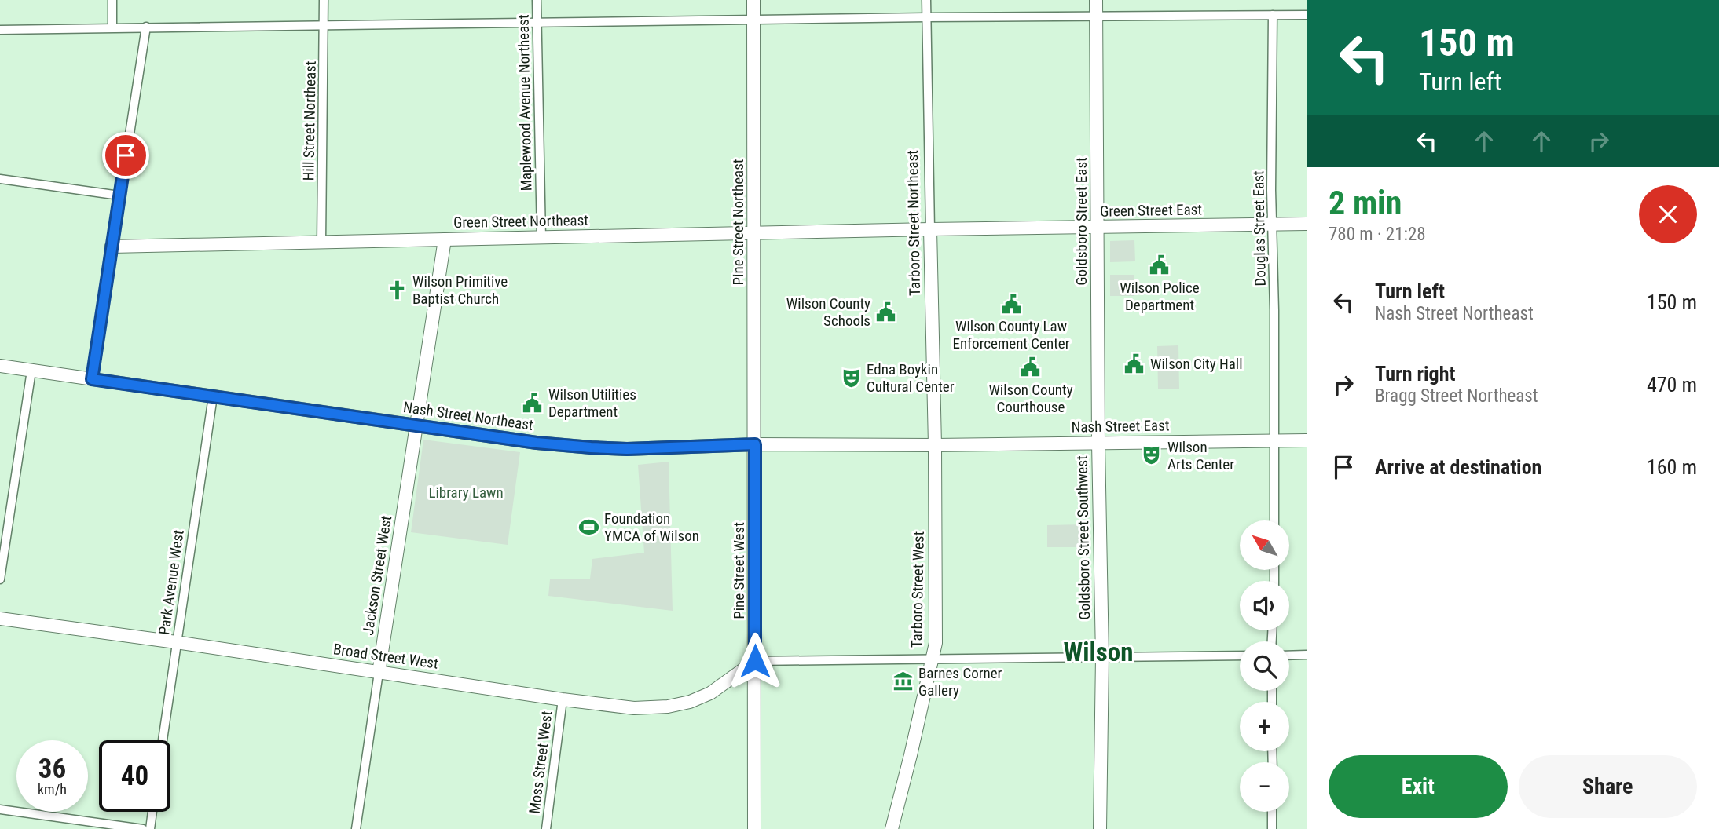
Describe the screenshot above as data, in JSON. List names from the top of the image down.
{
  "streets": {
    "street": [
      "Maplewood Avenue Northeast",
      "Hill Street Northeast",
      "Green Street East",
      "Green Street Northeast",
      "Goldsboro Street East",
      "Pine Street Northeast",
      "Tarboro Street Northeast",
      "Douglas Street East",
      "Nash Street Northeast",
      "Nash Street East",
      "Goldsboro Street Southwest",
      "Pine Street West",
      "Jackson Street West",
      "Park Avenue West",
      "Tarboro Street West",
      "Broad Street West",
      "Moss Street West"
    ]
  },
  "crossings": [
    ["Maplewood Avenue Northeast", "Green Street Northeast"],
    ["Hill Street Northeast", "Green Street Northeast"],
    ["Green Street East", "Green Street Northeast"],
    ["Green Street East", "Goldsboro Street East"],
    ["Green Street East", "Tarboro Street Northeast"],
    ["Green Street East", "Douglas Street East"],
    ["Green Street Northeast", "Pine Street Northeast"],
    ["Green Street Northeast", "Tarboro Street Northeast"],
    ["Green Street Northeast", "Jackson Street West"],
    ["Goldsboro Street East", "Nash Street East"],
    ["Goldsboro Street East", "Goldsboro Street Southwest"],
    ["Pine Street Northeast", "Nash Street Northeast"],
    ["Pine Street Northeast", "Pine Street West"],
    ["Tarboro Street Northeast", "Nash Street Northeast"],
    ["Tarboro Street Northeast", "Nash Street East"],
    ["Tarboro Street Northeast", "Tarboro Street West"],
    ["Douglas Street East", "Nash Street East"],
    ["Nash Street Northeast", "Nash Street East"],
    ["Nash Street Northeast", "Pine Street West"],
    ["Nash Street Northeast", "Jackson Street West"],
    ["Nash Street Northeast", "Park Avenue West"],
    ["Nash Street Northeast", "Tarboro Street West"],
    ["Nash Street East", "Goldsboro Street Southwest"],
    ["Nash Street East", "Tarboro Street West"],
    ["Pine Street West", "Broad Street West"],
    ["Jackson Street West", "Broad Street West"],
    ["Park Avenue West", "Broad Street West"],
    ["Broad Street West", "Moss Street West"]
  ],
  "districts": ["Wilson"],
  "parks": ["Library Lawn"],
  "places": {
    "public building": [
      "Wilson Police Department",
      "Wilson County Law Enforcement Center",
      "Wilson County Schools",
      "Wilson City Hall",
      "Wilson County Courthouse",
      "Wilson Utilities Department"
    ],
    "church": ["Wilson Primitive Baptist Church"],
    "theatre": ["Edna Boykin Cultural Center", "Wilson Arts Center"],
    "sports": ["Foundation YMCA of Wilson"],
    "museum": ["Barnes Corner Gallery"]
  },
  "north": "top left",
  "page": {
    "turn": ["150 m", "Turn left"],
    "heading": ["2 min", "780 m · 21:28"],
    "list": [
      {
        "name": "Turn left",
        "note": "Nash Street Northeast",
        "value": "150 m"
      },
      {
        "name": "Turn right",
        "note": "Bragg Street Northeast",
        "value": "470 m"
      },
      {
        "name": "Arrive at destination",
        "value": "160 m"
      }
    ],
    "map_buttons": ["+", "−"],
    "speed": "36 km/h",
    "limit": "40",
    "buttons": ["Exit", "Share"]
  }
}
